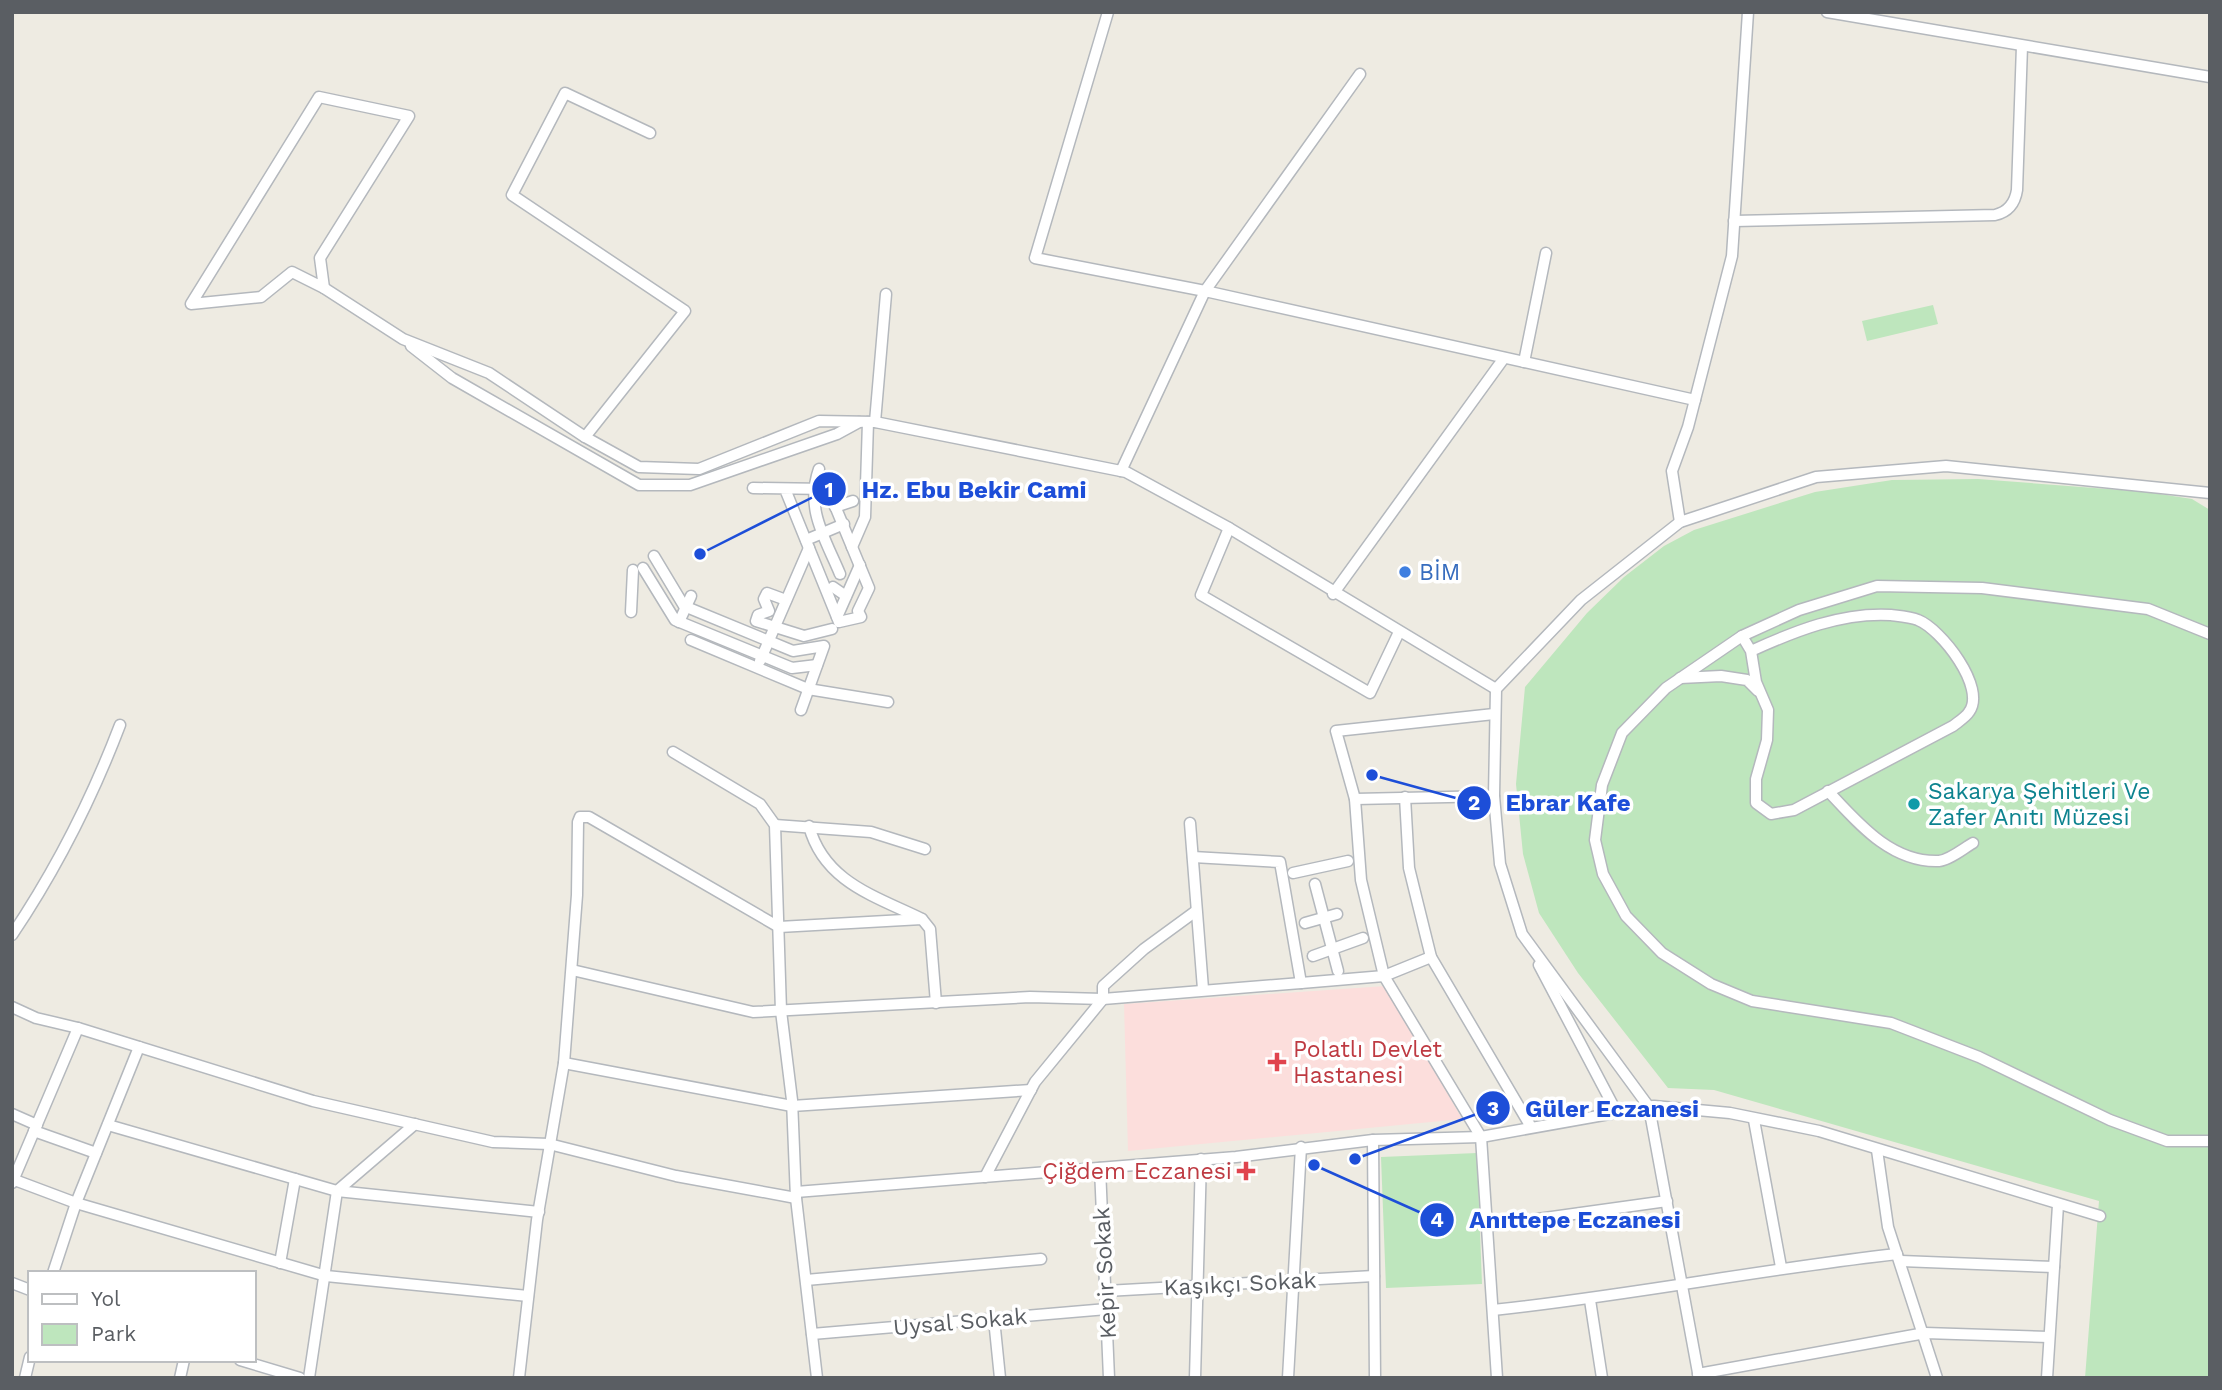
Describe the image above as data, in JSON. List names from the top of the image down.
{
  "streets": {
    "street": ["Kepir Sokak", "Kaşıkçı Sokak", "Uysal Sokak"]
  },
  "crossings": [
    ["Kepir Sokak", "Kaşıkçı Sokak"],
    ["Kepir Sokak", "Uysal Sokak"]
  ],
  "places": {
    "other": [
      "Hz. Ebu Bekir Cami",
      "BİM",
      "Ebrar Kafe",
      "Sakarya Şehitleri Ve Zafer Anıtı Müzesi",
      "Güler Eczanesi",
      "Anıttepe Eczanesi"
    ],
    "health": ["Polatlı Devlet Hastanesi", "Çiğdem Eczanesi"]
  },
  "legend": ["Yol", "Park"]
}
